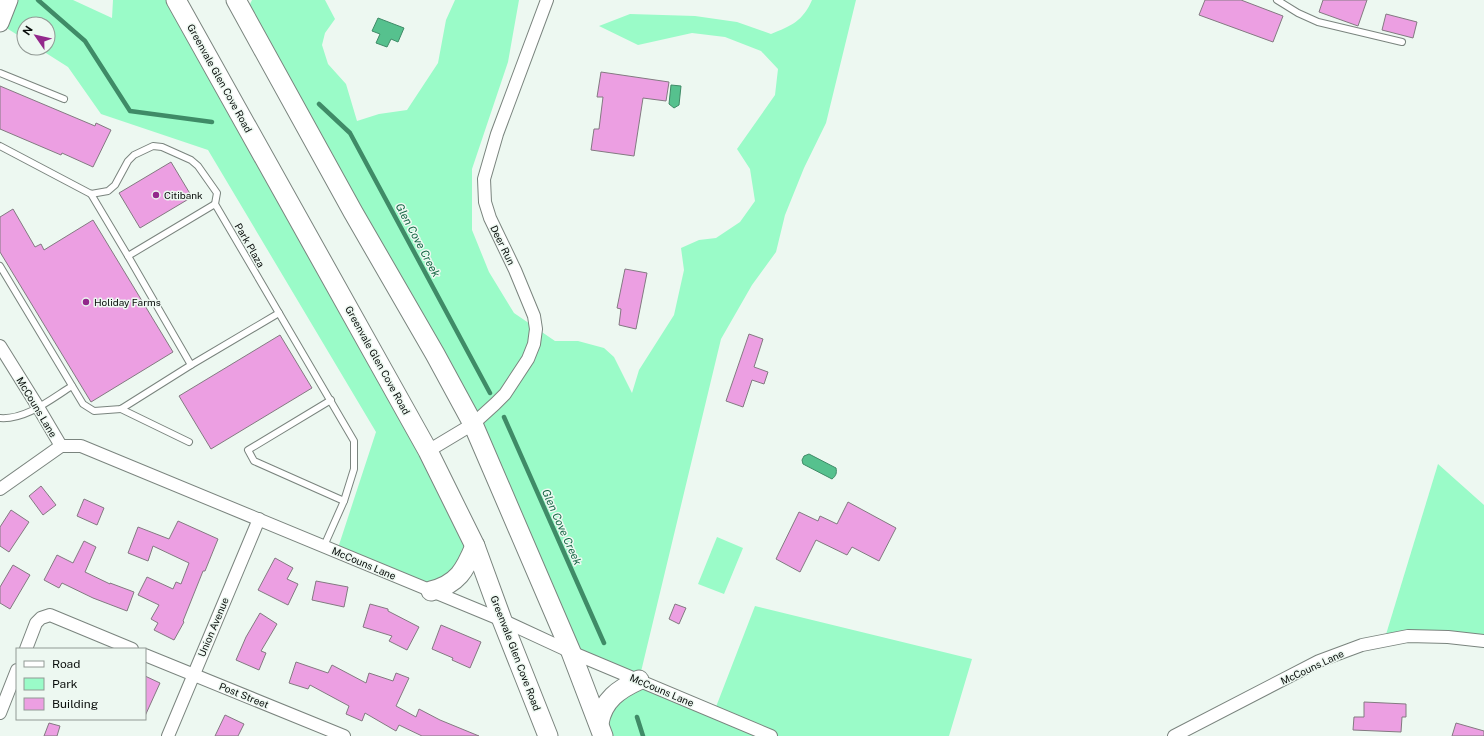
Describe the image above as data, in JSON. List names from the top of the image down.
{
  "streets": {
    "main road": ["Greenvale Glen Cove Road"],
    "street": [
      "Deer Run",
      "McCouns Lane",
      "Union Avenue",
      "Post Street"
    ],
    "lane": ["Park Plaza"]
  },
  "crossings": [
    ["Greenvale Glen Cove Road", "Deer Run"],
    ["Greenvale Glen Cove Road", "McCouns Lane"],
    ["Park Plaza", "McCouns Lane"],
    ["McCouns Lane", "Union Avenue"],
    ["Union Avenue", "Post Street"]
  ],
  "water": ["Glen Cove Creek"],
  "places": ["Citibank", "Holiday Farms"],
  "legend": ["Road", "Park", "Building"],
  "north": "top left"
}
